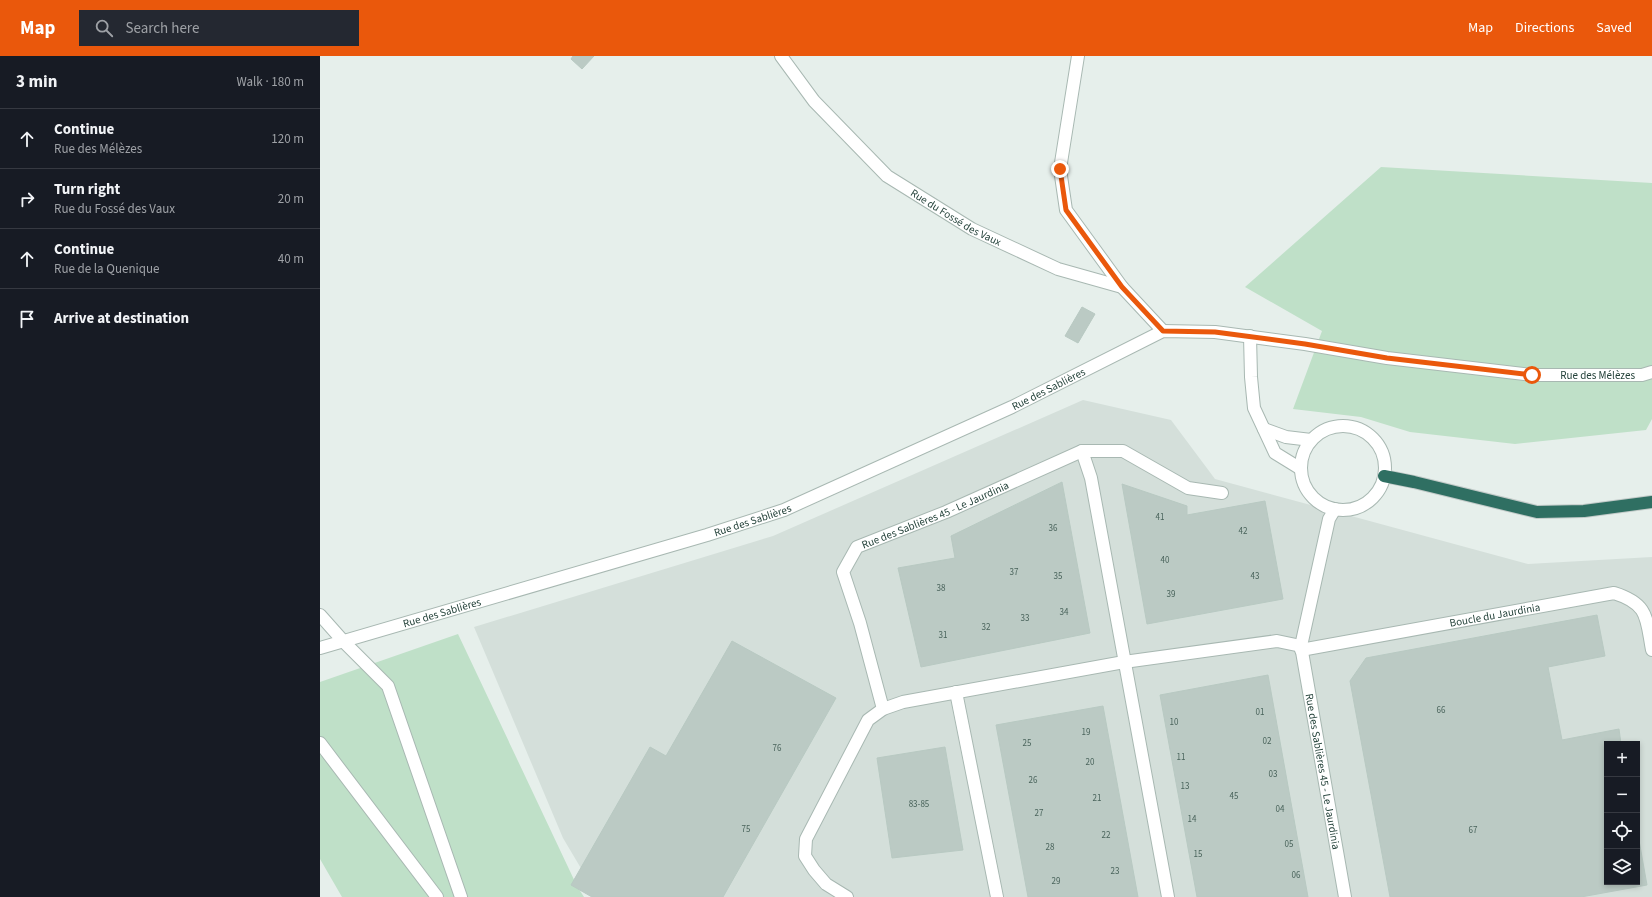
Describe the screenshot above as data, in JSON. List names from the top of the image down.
{
  "streets": {
    "street": [
      "Rue du Fossé des Vaux",
      "Rue des Mélèzes",
      "Rue des Sablières",
      "Rue des Sablières 45 - Le Jaurdinia",
      "Boucle du Jaurdinia"
    ]
  },
  "crossings": [
    ["Rue des Mélèzes", "Rue des Sablières"],
    ["Rue des Sablières 45 - Le Jaurdinia", "Boucle du Jaurdinia"]
  ],
  "house_numbers": [
    "41",
    "36",
    "42",
    "40",
    "37",
    "35",
    "43",
    "38",
    "39",
    "34",
    "33",
    "32",
    "31",
    "66",
    "01",
    "10",
    "19",
    "02",
    "25",
    "76",
    "11",
    "20",
    "03",
    "26",
    "13",
    "45",
    "21",
    "83-85",
    "04",
    "27",
    "14",
    "75",
    "67",
    "22",
    "05",
    "28",
    "15",
    "23",
    "06",
    "29"
  ],
  "page": {
    "header": "Map",
    "search": "Search here",
    "nav": ["Map", "Directions", "Saved"],
    "heading": ["3 min", "Walk · 180 m"],
    "list": [
      ["Continue", "Rue des Mélèzes", "120 m"],
      ["Turn right", "Rue du Fossé des Vaux", "20 m"],
      ["Continue", "Rue de la Quenique", "40 m"],
      "Arrive at destination"
    ],
    "map_buttons": ["+", "−"]
  }
}
